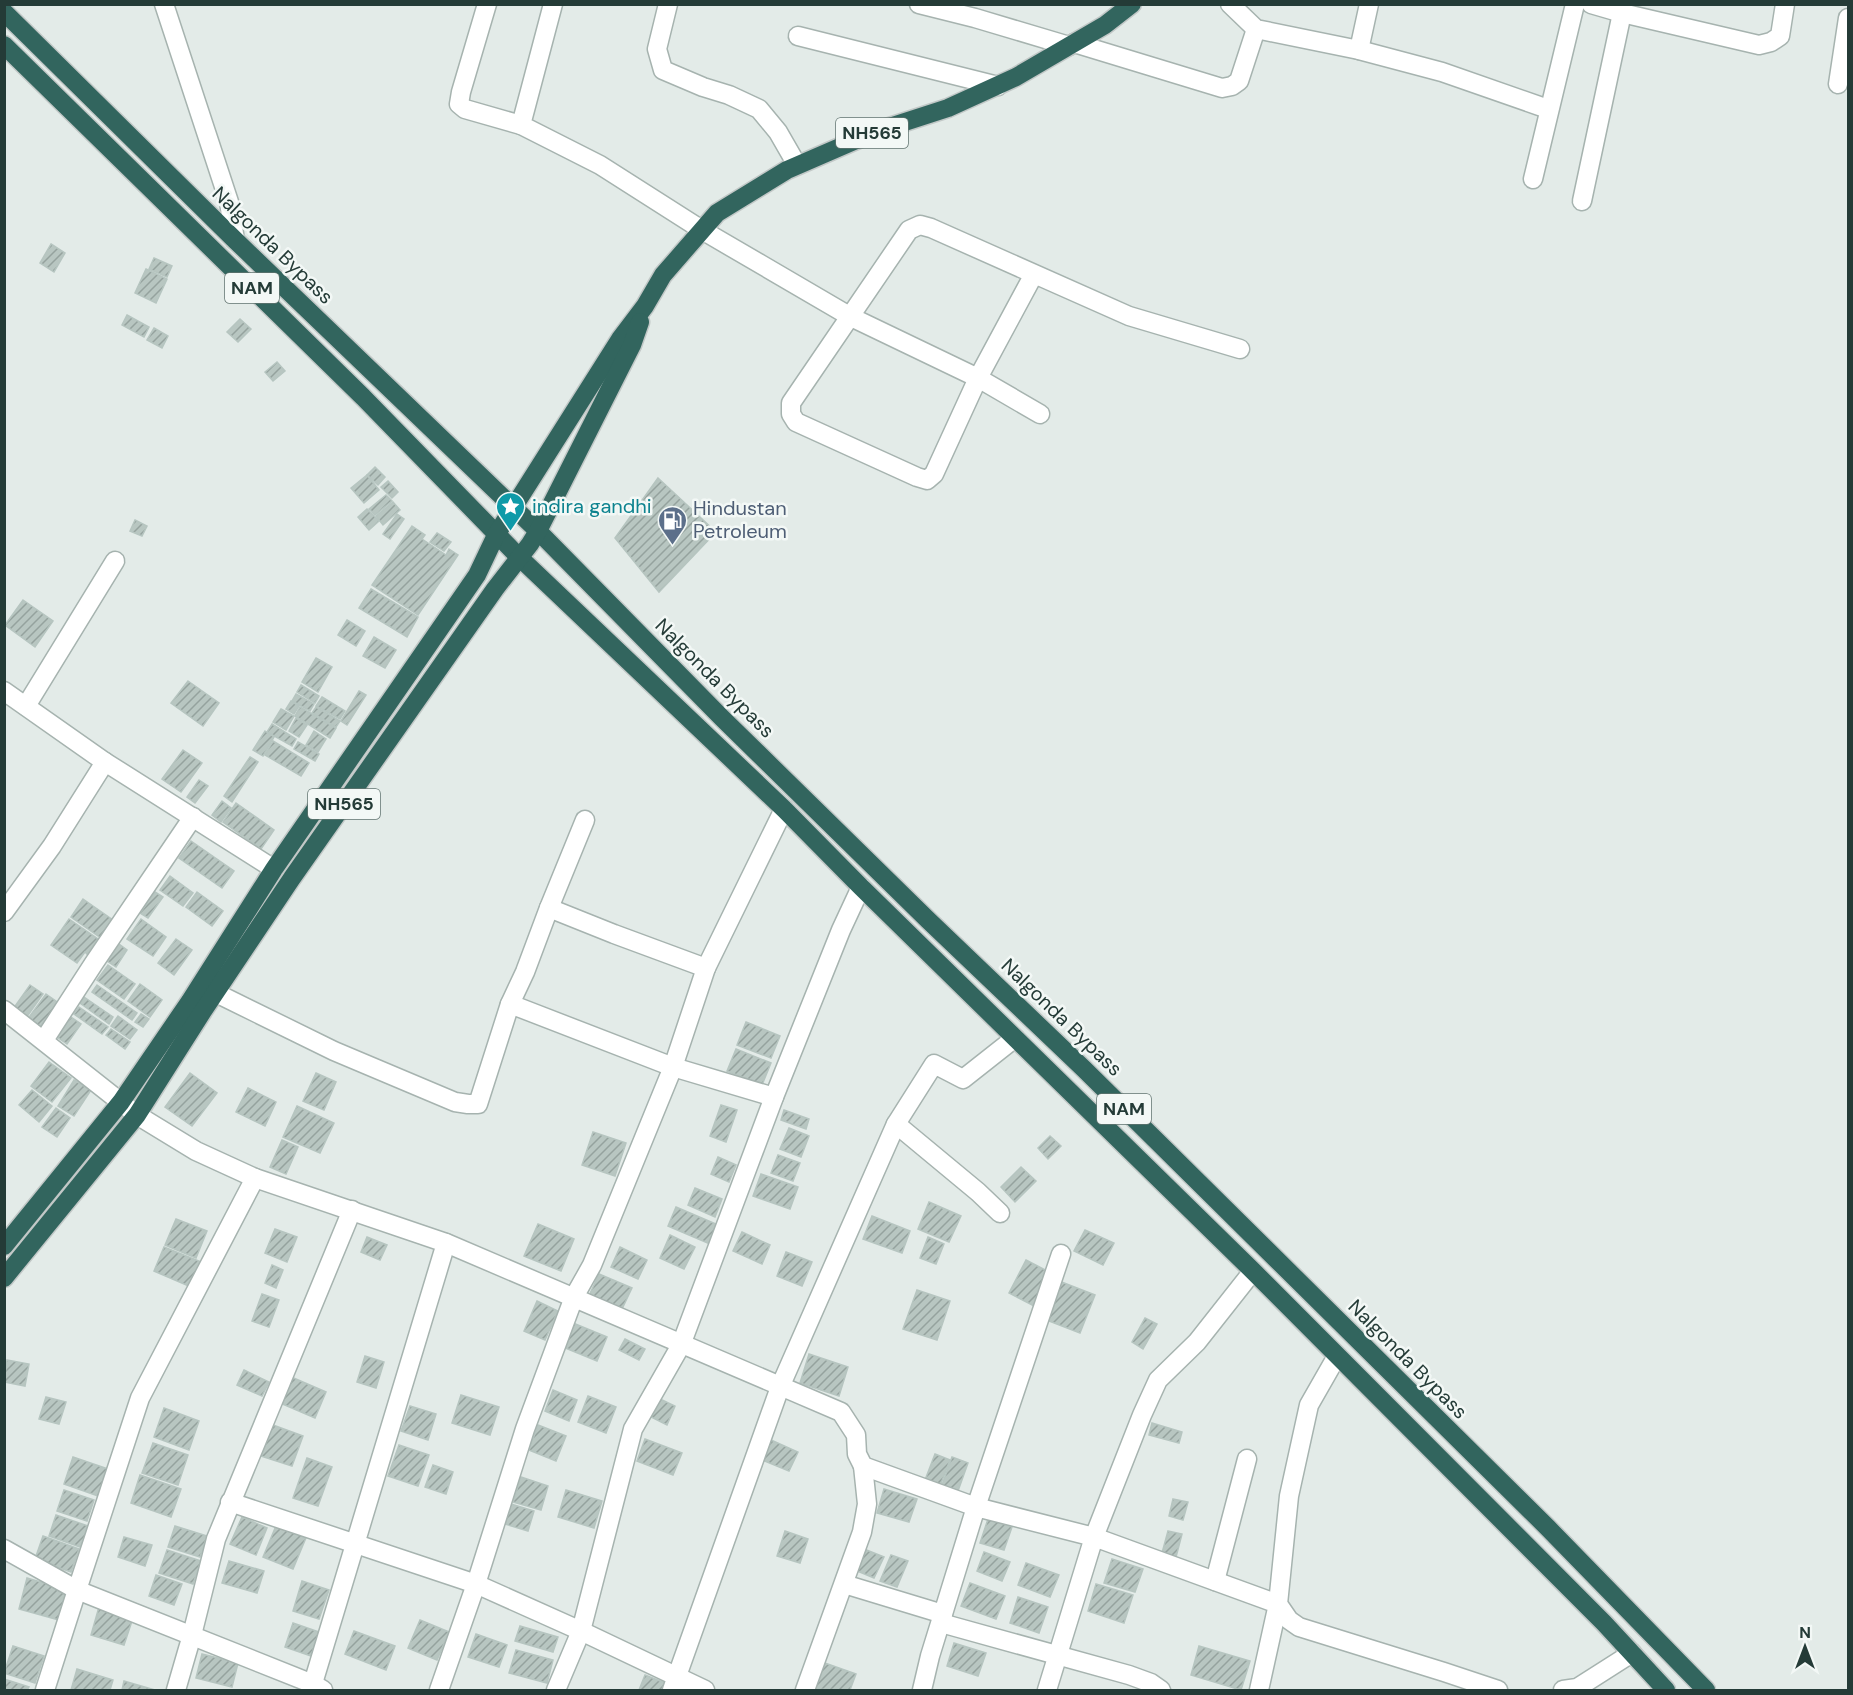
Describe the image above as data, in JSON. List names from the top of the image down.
{
  "streets": {
    "highway": ["NH565", "Nalgonda Bypass", "NAM"]
  },
  "crossings": [
    ["NH565", "Nalgonda Bypass"],
    ["NH565", "NAM"],
    ["Nalgonda Bypass", "NAM"]
  ],
  "places": {
    "place": ["indira gandhi"],
    "fuel station": ["Hindustan Petroleum"]
  },
  "north": "top"
}
